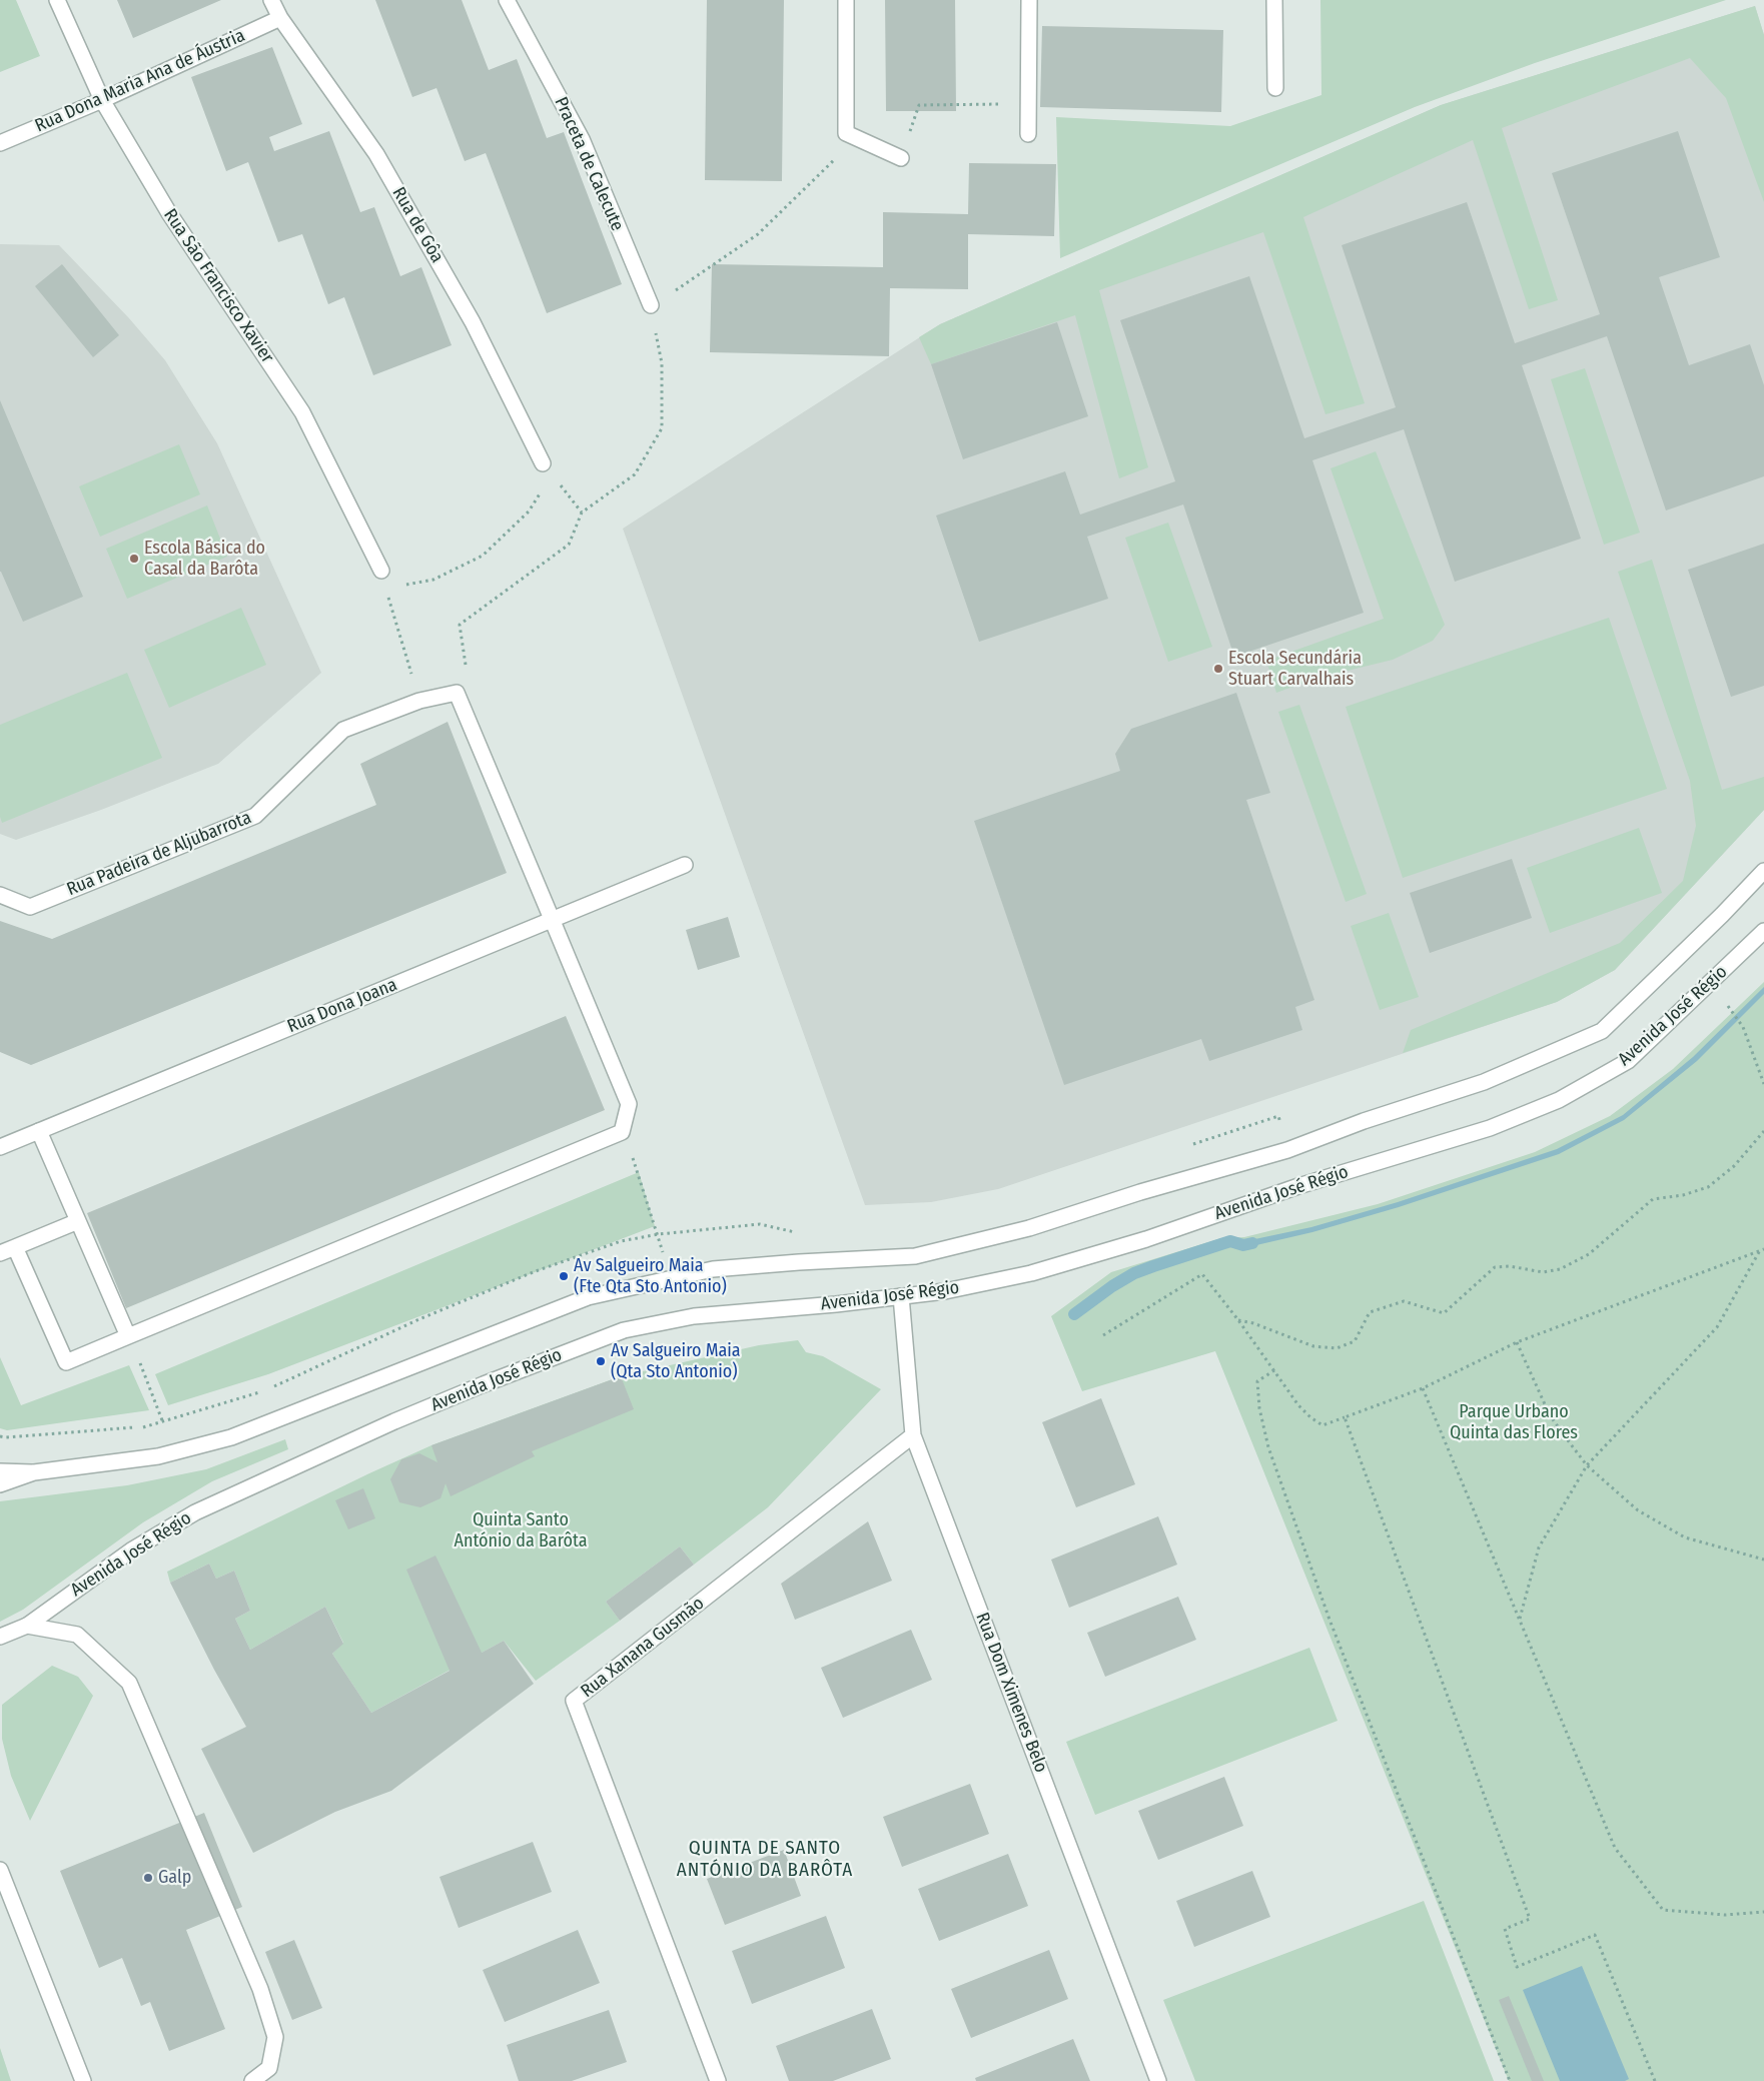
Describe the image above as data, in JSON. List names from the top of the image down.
{
  "streets": {
    "street": [
      "Rua Dona Maria Ana de Áustria",
      "Praceta de Calecute",
      "Rua de Gôa",
      "Rua São Francisco Xavier",
      "Rua Padeira de Aljubarrota",
      "Rua Dona Joana",
      "Avenida José Régio",
      "Rua Xanana Gusmão",
      "Rua Dom Ximenes Belo"
    ]
  },
  "crossings": [
    ["Rua Dona Maria Ana de Áustria", "Rua de Gôa"],
    ["Rua Dona Maria Ana de Áustria", "Rua São Francisco Xavier"],
    ["Rua Padeira de Aljubarrota", "Rua Dona Joana"],
    ["Avenida José Régio", "Rua Dom Ximenes Belo"],
    ["Rua Xanana Gusmão", "Rua Dom Ximenes Belo"]
  ],
  "districts": ["QUINTA DE SANTO ANTÓNIO DA BARÔTA"],
  "parks": ["Parque Urbano Quinta das Flores", "Quinta Santo António da Barôta"],
  "places": [
    "Escola Básica do Casal da Barôta",
    "Escola Secundária Stuart Carvalhais",
    "Av Salgueiro Maia (Fte Qta Sto Antonio)",
    "Av Salgueiro Maia (Qta Sto Antonio)",
    "Galp"
  ]
}
